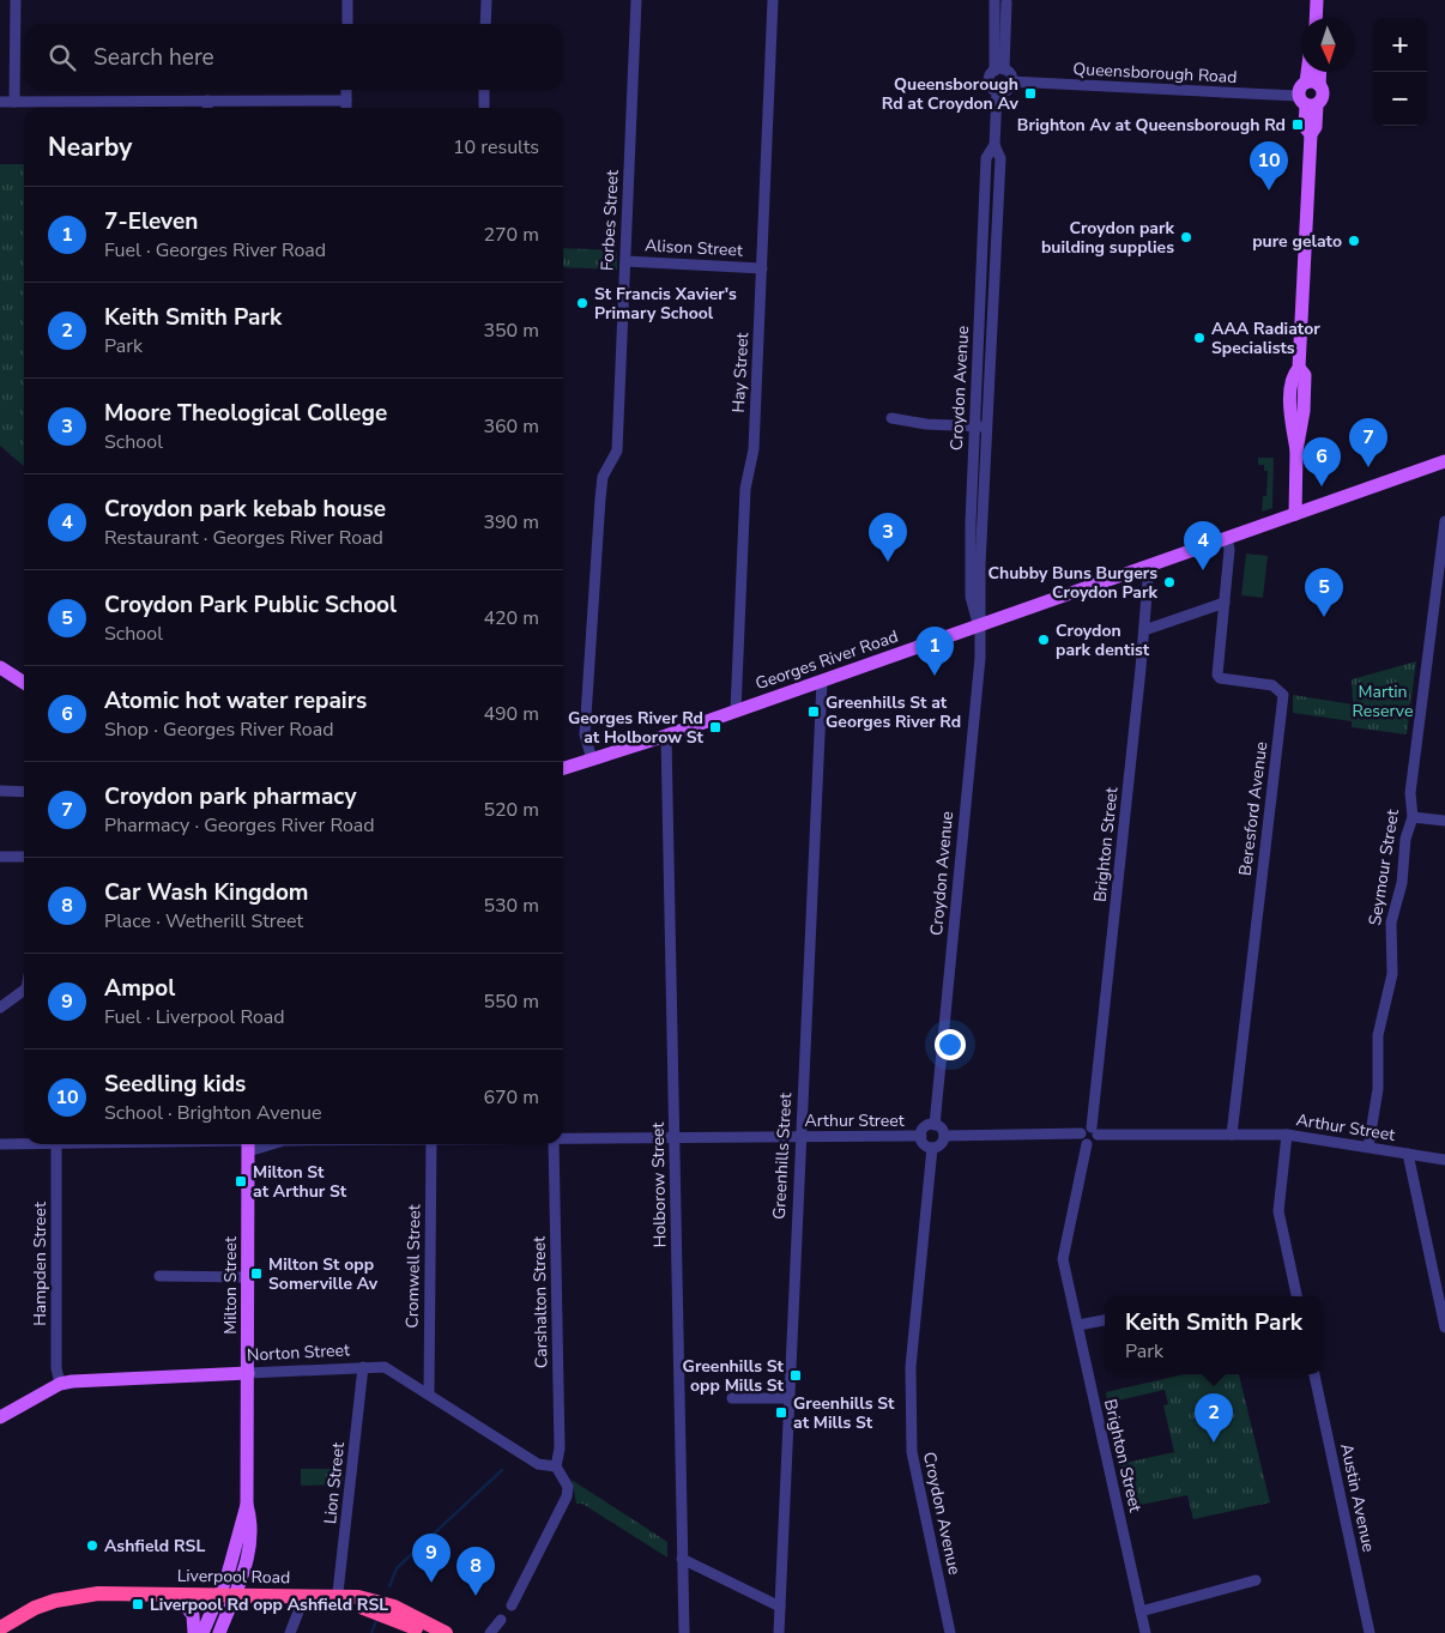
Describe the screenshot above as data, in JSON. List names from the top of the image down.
{
  "streets": {
    "highway": ["Liverpool Road"],
    "main road": ["Georges River Road", "Milton Street", "Norton Street"],
    "street": [
      "Queensborough Road",
      "Forbes Street",
      "Alison Street",
      "Hay Street",
      "Croydon Avenue",
      "Beresford Avenue",
      "Brighton Street",
      "Seymour Street",
      "Arthur Street",
      "Greenhills Street",
      "Holborow Street",
      "Hampden Street",
      "Cromwell Street",
      "Carshalton Street",
      "Lion Street",
      "Austin Avenue"
    ]
  },
  "crossings": [
    ["Queensborough Road", "Croydon Avenue"],
    ["Forbes Street", "Alison Street"],
    ["Forbes Street", "Georges River Road"],
    ["Alison Street", "Hay Street"],
    ["Hay Street", "Georges River Road"],
    ["Croydon Avenue", "Georges River Road"],
    ["Croydon Avenue", "Arthur Street"],
    ["Georges River Road", "Beresford Avenue"],
    ["Georges River Road", "Brighton Street"],
    ["Georges River Road", "Greenhills Street"],
    ["Georges River Road", "Holborow Street"],
    ["Beresford Avenue", "Arthur Street"],
    ["Brighton Street", "Arthur Street"],
    ["Seymour Street", "Arthur Street"],
    ["Arthur Street", "Greenhills Street"],
    ["Arthur Street", "Holborow Street"],
    ["Hampden Street", "Norton Street"],
    ["Cromwell Street", "Norton Street"],
    ["Milton Street", "Norton Street"],
    ["Milton Street", "Liverpool Road"],
    ["Carshalton Street", "Norton Street"],
    ["Norton Street", "Lion Street"],
    ["Lion Street", "Liverpool Road"]
  ],
  "parks": ["Martin Reserve"],
  "places": {
    "transit": [
      "Queensborough Rd at Croydon Av",
      "Brighton Av at Queensborough Rd",
      "Greenhills St at Georges River Rd",
      "Georges River Rd at Holborow St",
      "Milton St at Arthur St",
      "Milton St opp Somerville Av",
      "Greenhills St opp Mills St",
      "Greenhills St at Mills St",
      "Liverpool Rd opp Ashfield RSL"
    ],
    "other": [
      "Croydon park building supplies",
      "pure gelato",
      "St Francis Xavier's Primary School",
      "AAA Radiator Specialists",
      "Chubby Buns Burgers Croydon Park",
      "Croydon park dentist",
      "Ashfield RSL"
    ]
  },
  "north": "bottom",
  "page": {
    "map_buttons": ["+", "−"],
    "search": "Search here",
    "heading": ["Nearby", "10 results"],
    "pins": [
      "10",
      "7",
      "6",
      "3",
      "4",
      "5",
      "1",
      "2",
      "9",
      "8"
    ],
    "list": [
      {
        "mark": "1",
        "name": "7-Eleven",
        "note": "Fuel · Georges River Road",
        "value": "270 m"
      },
      {
        "mark": "2",
        "name": "Keith Smith Park",
        "note": "Park",
        "value": "350 m"
      },
      {
        "mark": "3",
        "name": "Moore Theological College",
        "note": "School",
        "value": "360 m"
      },
      {
        "mark": "4",
        "name": "Croydon park kebab house",
        "note": "Restaurant · Georges River Road",
        "value": "390 m"
      },
      {
        "mark": "5",
        "name": "Croydon Park Public School",
        "note": "School",
        "value": "420 m"
      },
      {
        "mark": "6",
        "name": "Atomic hot water repairs",
        "note": "Shop · Georges River Road",
        "value": "490 m"
      },
      {
        "mark": "7",
        "name": "Croydon park pharmacy",
        "note": "Pharmacy · Georges River Road",
        "value": "520 m"
      },
      {
        "mark": "8",
        "name": "Car Wash Kingdom",
        "note": "Place · Wetherill Street",
        "value": "530 m"
      },
      {
        "mark": "9",
        "name": "Ampol",
        "note": "Fuel · Liverpool Road",
        "value": "550 m"
      },
      {
        "mark": "10",
        "name": "Seedling kids",
        "note": "School · Brighton Avenue",
        "value": "670 m"
      }
    ],
    "popup": ["Keith Smith Park", "Park"]
  }
}
